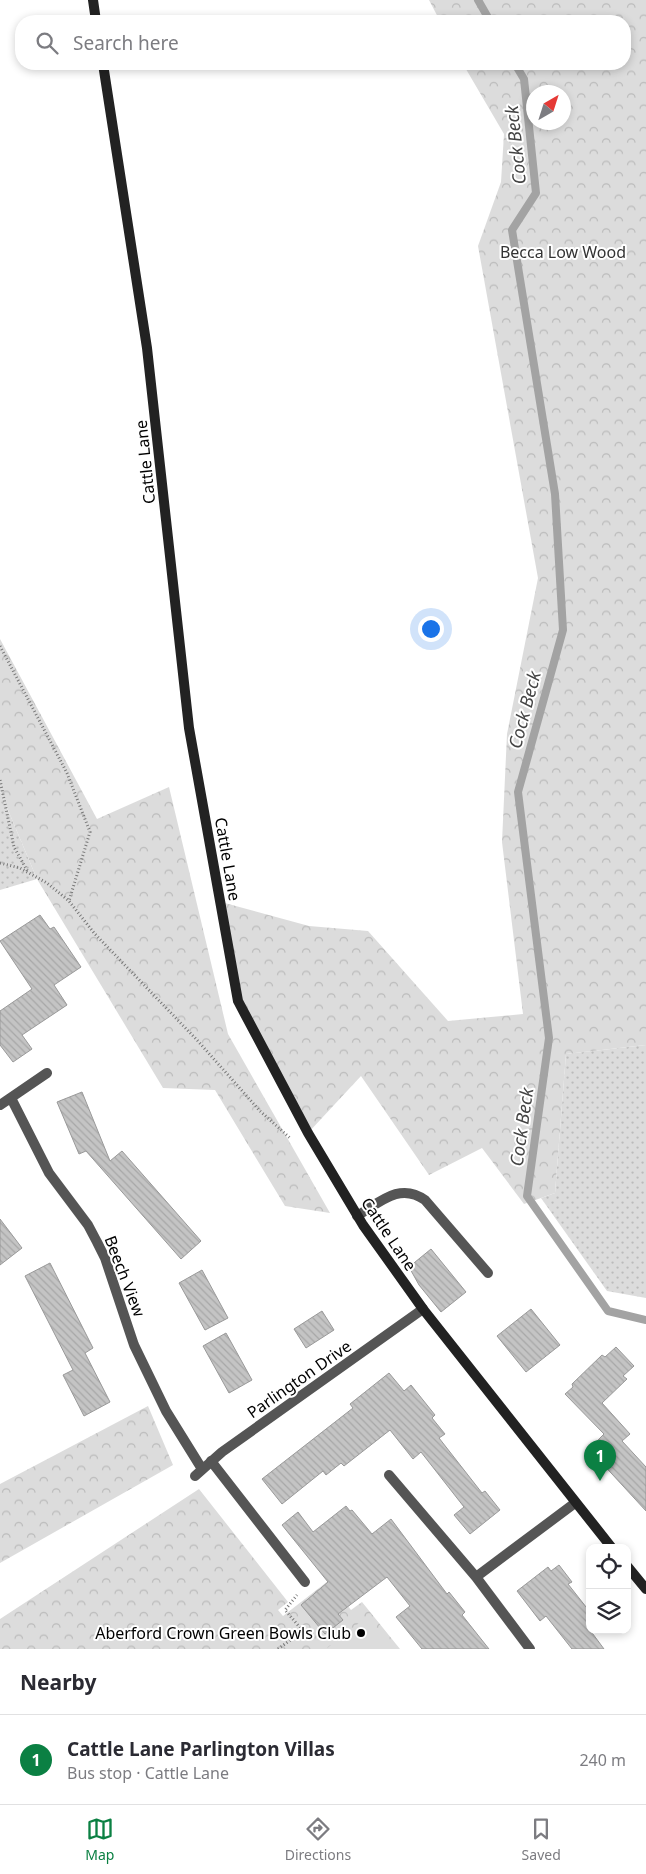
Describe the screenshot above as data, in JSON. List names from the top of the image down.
{
  "streets": {
    "street": ["Cattle Lane", "Beech View", "Parlington Drive"]
  },
  "crossings": [
    ["Cattle Lane", "Parlington Drive"],
    ["Beech View", "Parlington Drive"]
  ],
  "water": ["Cock Beck"],
  "parks": ["Becca Low Wood"],
  "places": ["Aberford Crown Green Bowls Club"],
  "north": "top right",
  "page": {
    "search": "Search here",
    "pins": "1",
    "heading": "Nearby",
    "list": [
      {
        "mark": "1",
        "name": "Cattle Lane Parlington Villas",
        "note": "Bus stop · Cattle Lane",
        "value": "240 m"
      }
    ],
    "nav": ["Map", "Directions", "Saved"]
  }
}
